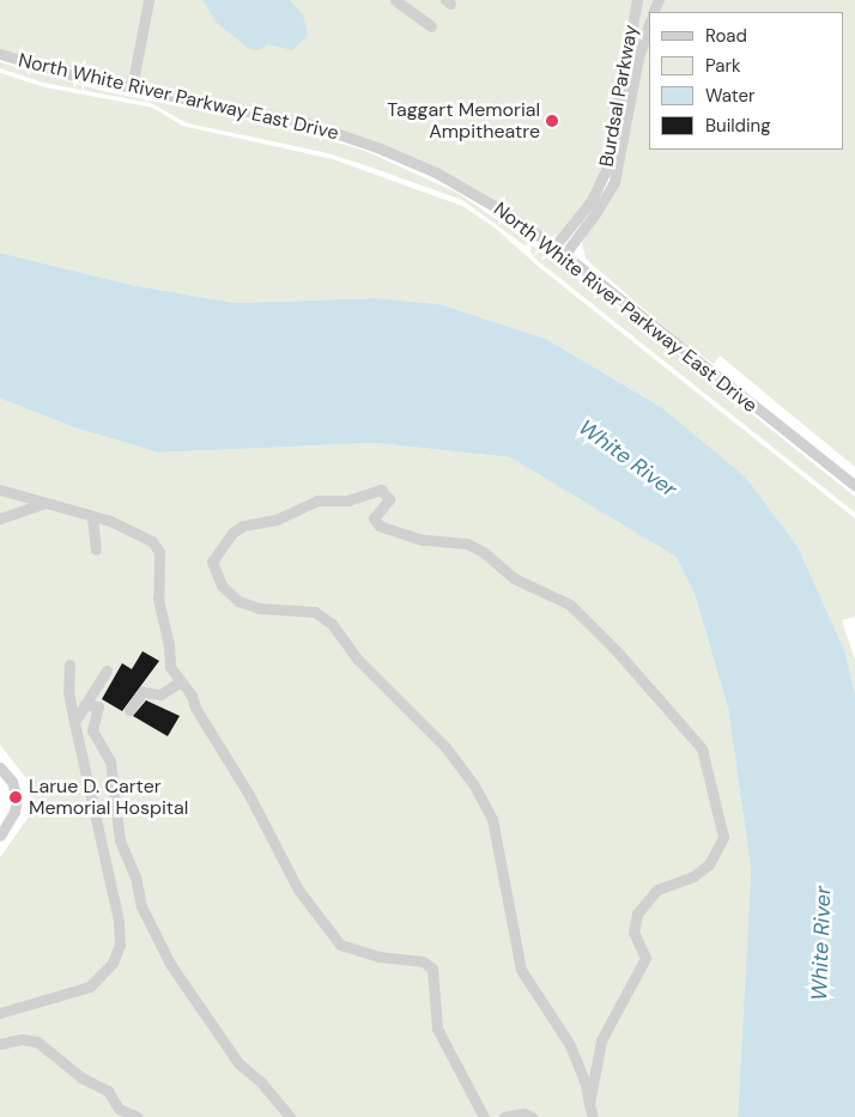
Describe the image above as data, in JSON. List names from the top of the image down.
{
  "streets": {
    "street": ["Burdsal Parkway", "North White River Parkway East Drive"]
  },
  "crossings": [
    ["Burdsal Parkway", "North White River Parkway East Drive"]
  ],
  "water": ["White River"],
  "places": ["Taggart Memorial Ampitheatre", "Larue D. Carter Memorial Hospital"],
  "legend": [
    "Road",
    "Park",
    "Water",
    "Building"
  ]
}
